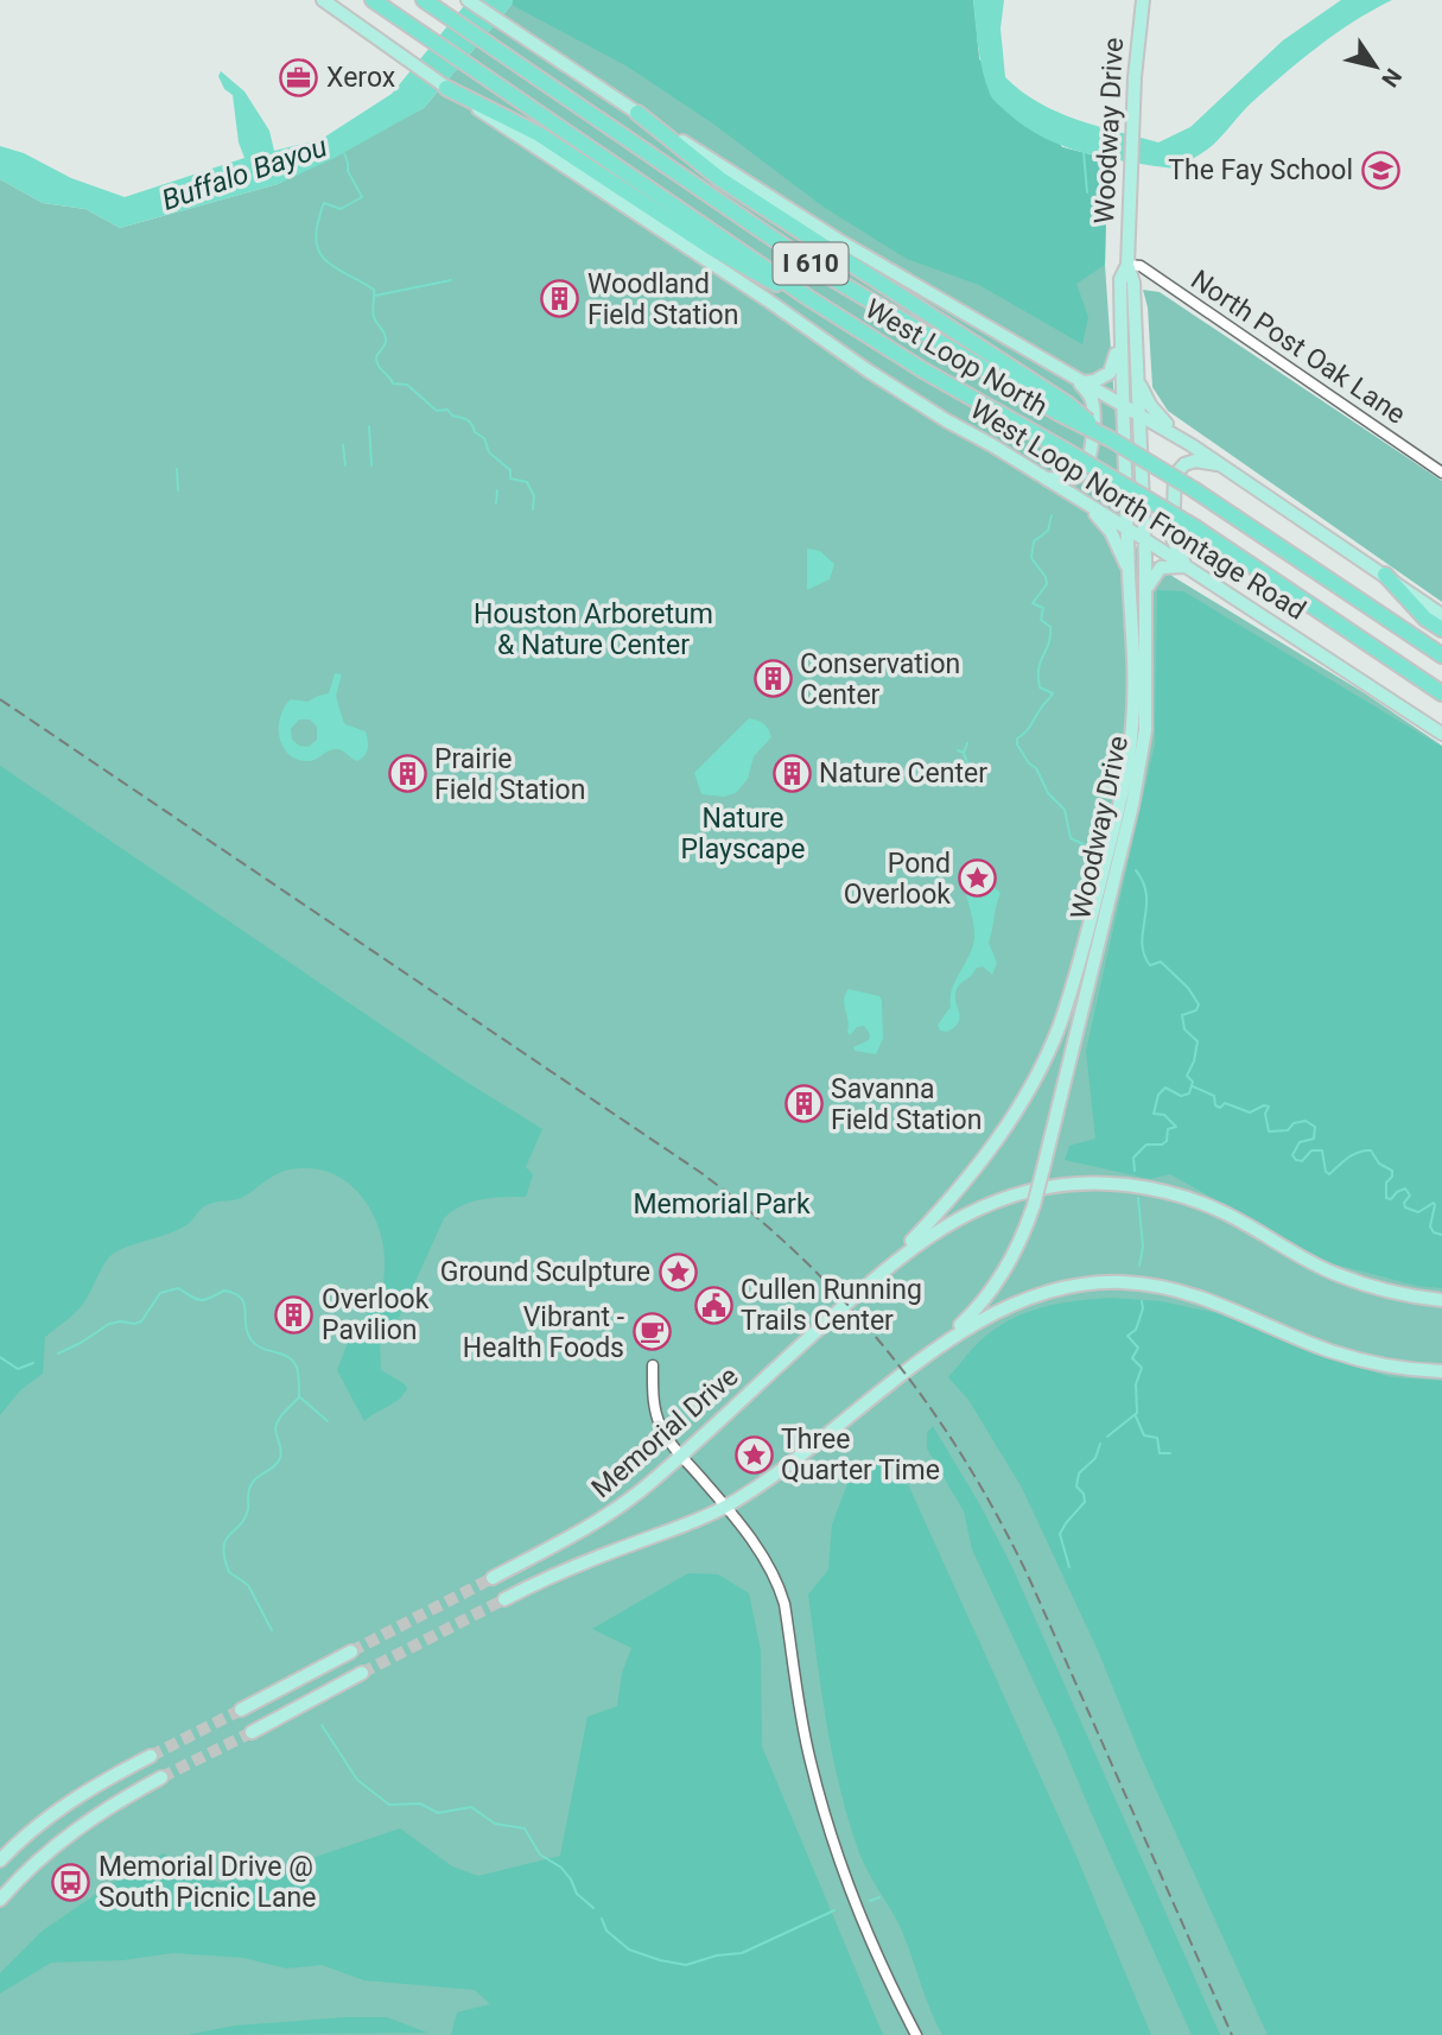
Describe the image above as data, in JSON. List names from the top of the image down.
{
  "streets": {
    "highway": ["I 610", "West Loop North"],
    "main road": ["Woodway Drive", "West Loop North Frontage Road", "Memorial Drive"],
    "street": ["North Post Oak Lane"]
  },
  "crossings": [
    ["Woodway Drive", "North Post Oak Lane"],
    ["Woodway Drive", "West Loop North Frontage Road"],
    ["Woodway Drive", "Memorial Drive"]
  ],
  "water": ["Buffalo Bayou"],
  "parks": ["Houston Arboretum & Nature Center", "Nature Playscape", "Memorial Park"],
  "places": {
    "office": ["Xerox"],
    "school or university": ["The Fay School"],
    "building": [
      "Woodland Field Station",
      "Conservation Center",
      "Nature Center",
      "Prairie Field Station",
      "Savanna Field Station",
      "Overlook Pavilion"
    ],
    "place": ["Pond Overlook", "Ground Sculpture", "Three Quarter Time"],
    "public building": ["Cullen Running Trails Center"],
    "cafe": ["Vibrant - Health Foods"],
    "bus stop": ["Memorial Drive @ South Picnic Lane"]
  },
  "north": "bottom right"
}
